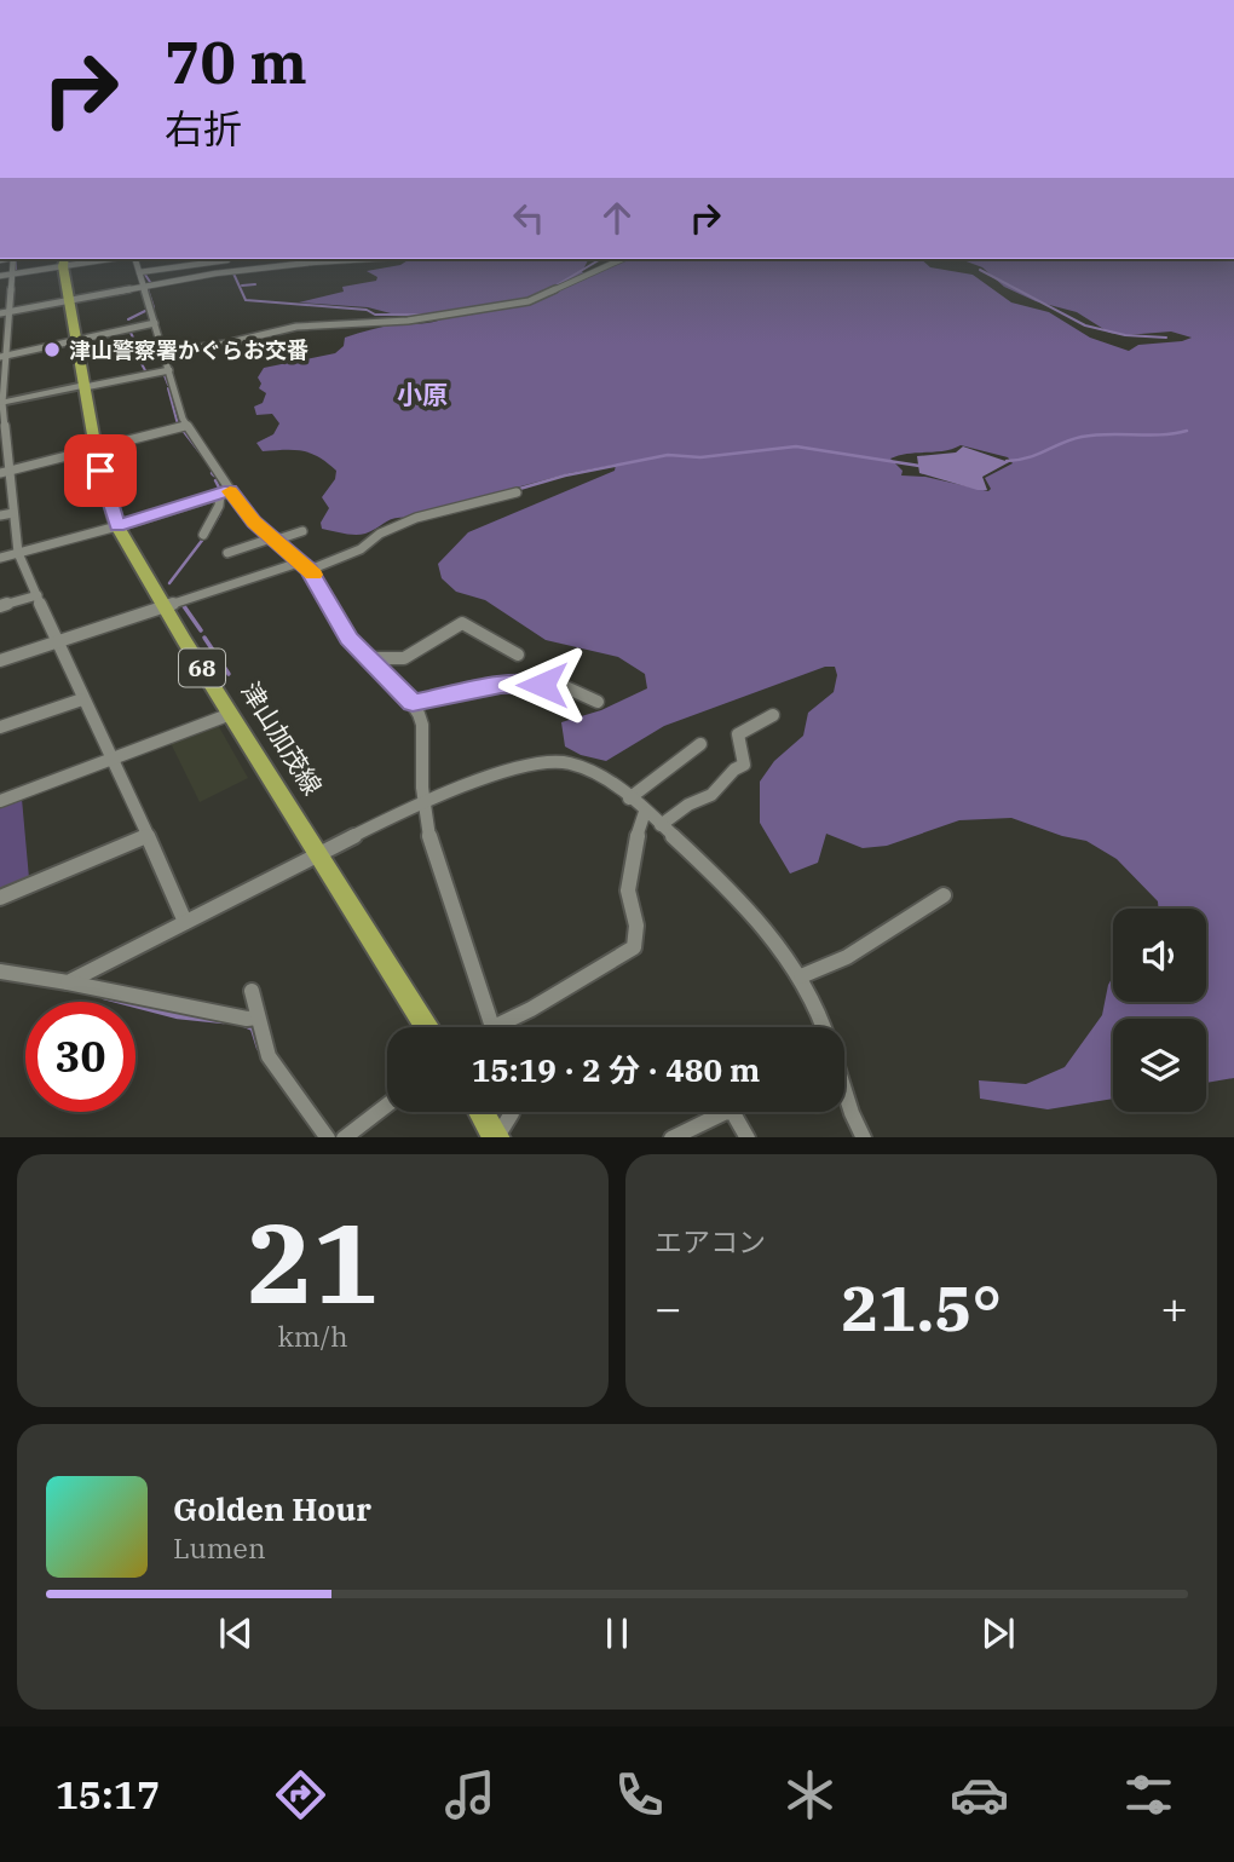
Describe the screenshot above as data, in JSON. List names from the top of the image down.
{
  "streets": {
    "main road": ["68", "津山加茂線"]
  },
  "districts": ["小原"],
  "places": ["津山警察署かぐらお交番"],
  "page": {
    "turn": ["70 m", "右折"],
    "limit": "30",
    "trip": "15:19 · 2 分 · 480 m",
    "tile": [
      ["21", "km/h"],
      "エアコン"
    ],
    "heat": ["−", "21.5°", "+"],
    "song": ["Golden Hour", "Lumen"],
    "tabs": "15:17"
  }
}
